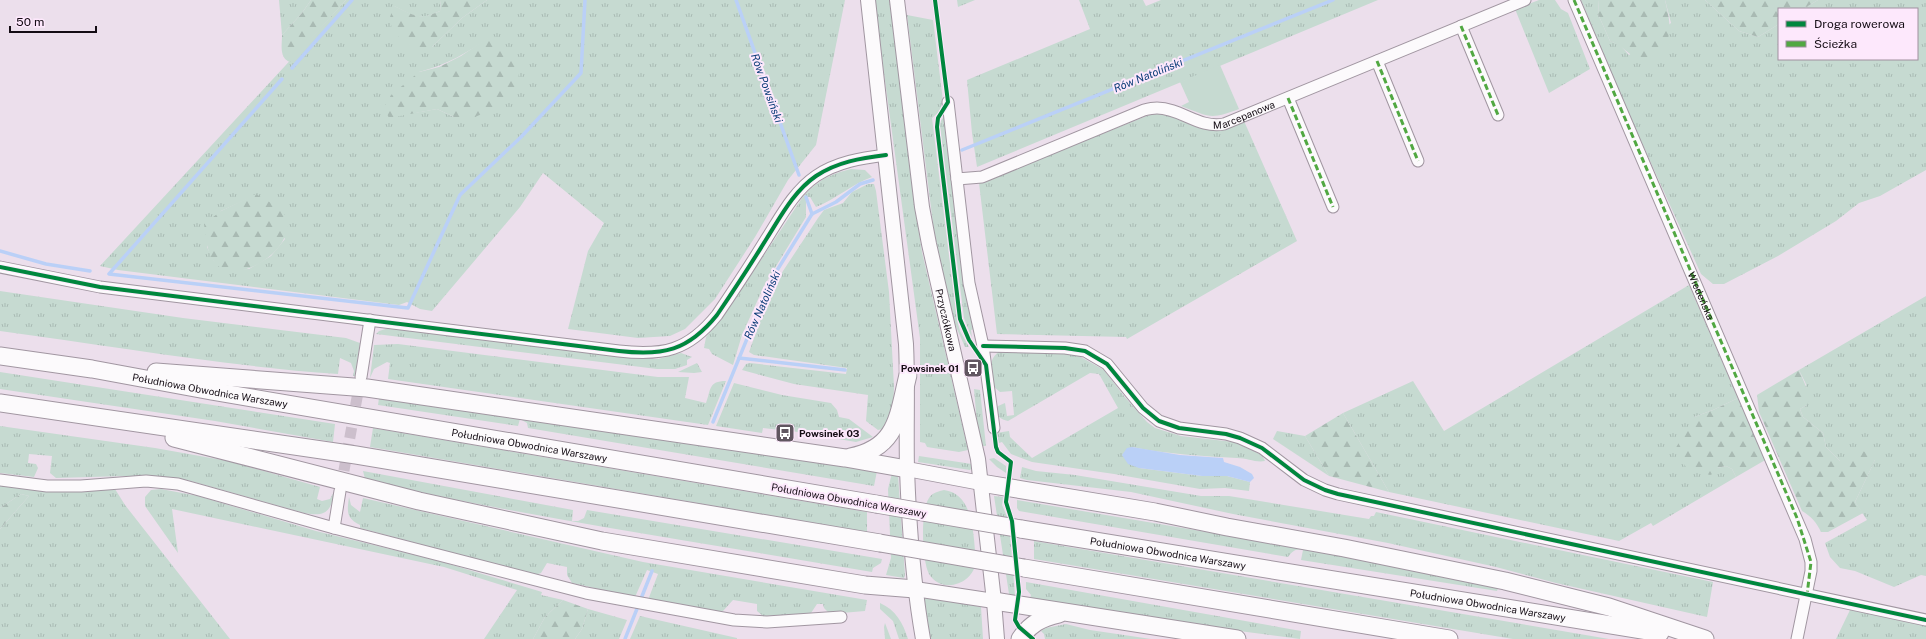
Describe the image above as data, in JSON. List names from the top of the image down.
{
  "streets": {
    "highway": ["Południowa Obwodnica Warszawy"],
    "main road": ["Przyczółkowa"],
    "street": ["Marcepanowa", "Wiedeńska"]
  },
  "water": ["Rów Natoliński", "Rów Powsiński"],
  "places": {
    "bus stop": ["Powsinek 01", "Powsinek 03"]
  },
  "legend": ["Droga rowerowa", "Ścieżka"],
  "scale_bar": "50 m"
}
